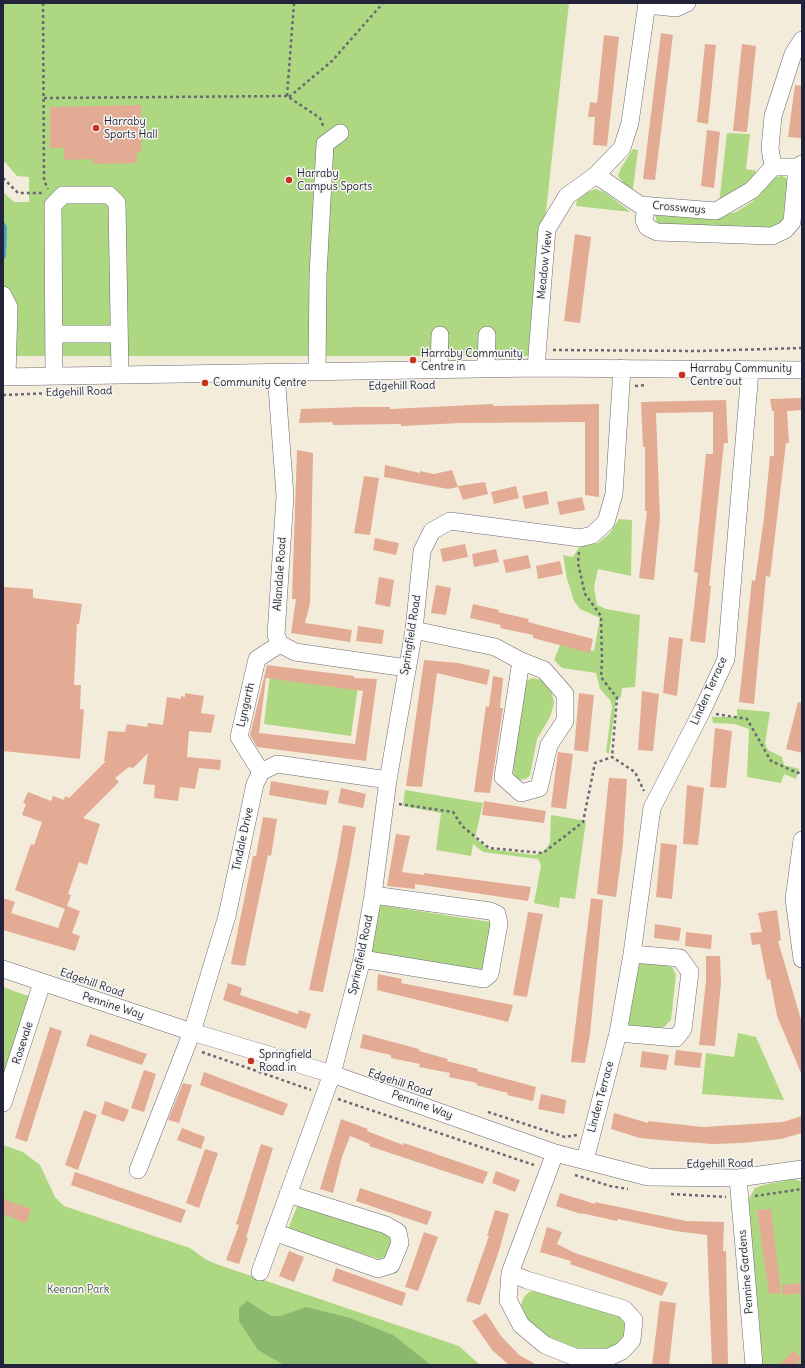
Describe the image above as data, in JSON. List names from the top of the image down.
{
  "streets": {
    "street": [
      "Crossways",
      "Meadow View",
      "Edgehill Road",
      "Allandale Road",
      "Springfield Road",
      "Linden Terrace",
      "Lyngarth",
      "Tindale Drive",
      "Pennine Way",
      "Rosevale",
      "Pennine Gardens"
    ]
  },
  "crossings": [
    ["Crossways", "Meadow View"],
    ["Meadow View", "Edgehill Road"],
    ["Edgehill Road", "Allandale Road"],
    ["Edgehill Road", "Linden Terrace"],
    ["Allandale Road", "Lyngarth"],
    ["Springfield Road", "Pennine Way"],
    ["Linden Terrace", "Pennine Way"],
    ["Lyngarth", "Tindale Drive"],
    ["Tindale Drive", "Pennine Way"],
    ["Pennine Way", "Rosevale"],
    ["Pennine Way", "Pennine Gardens"]
  ],
  "parks": ["Keenan Park"],
  "places": [
    "Harraby Sports Hall",
    "Harraby Campus Sports",
    "Harraby Community Centre in",
    "Harraby Community Centre out",
    "Community Centre",
    "Springfield Road in"
  ]
}
